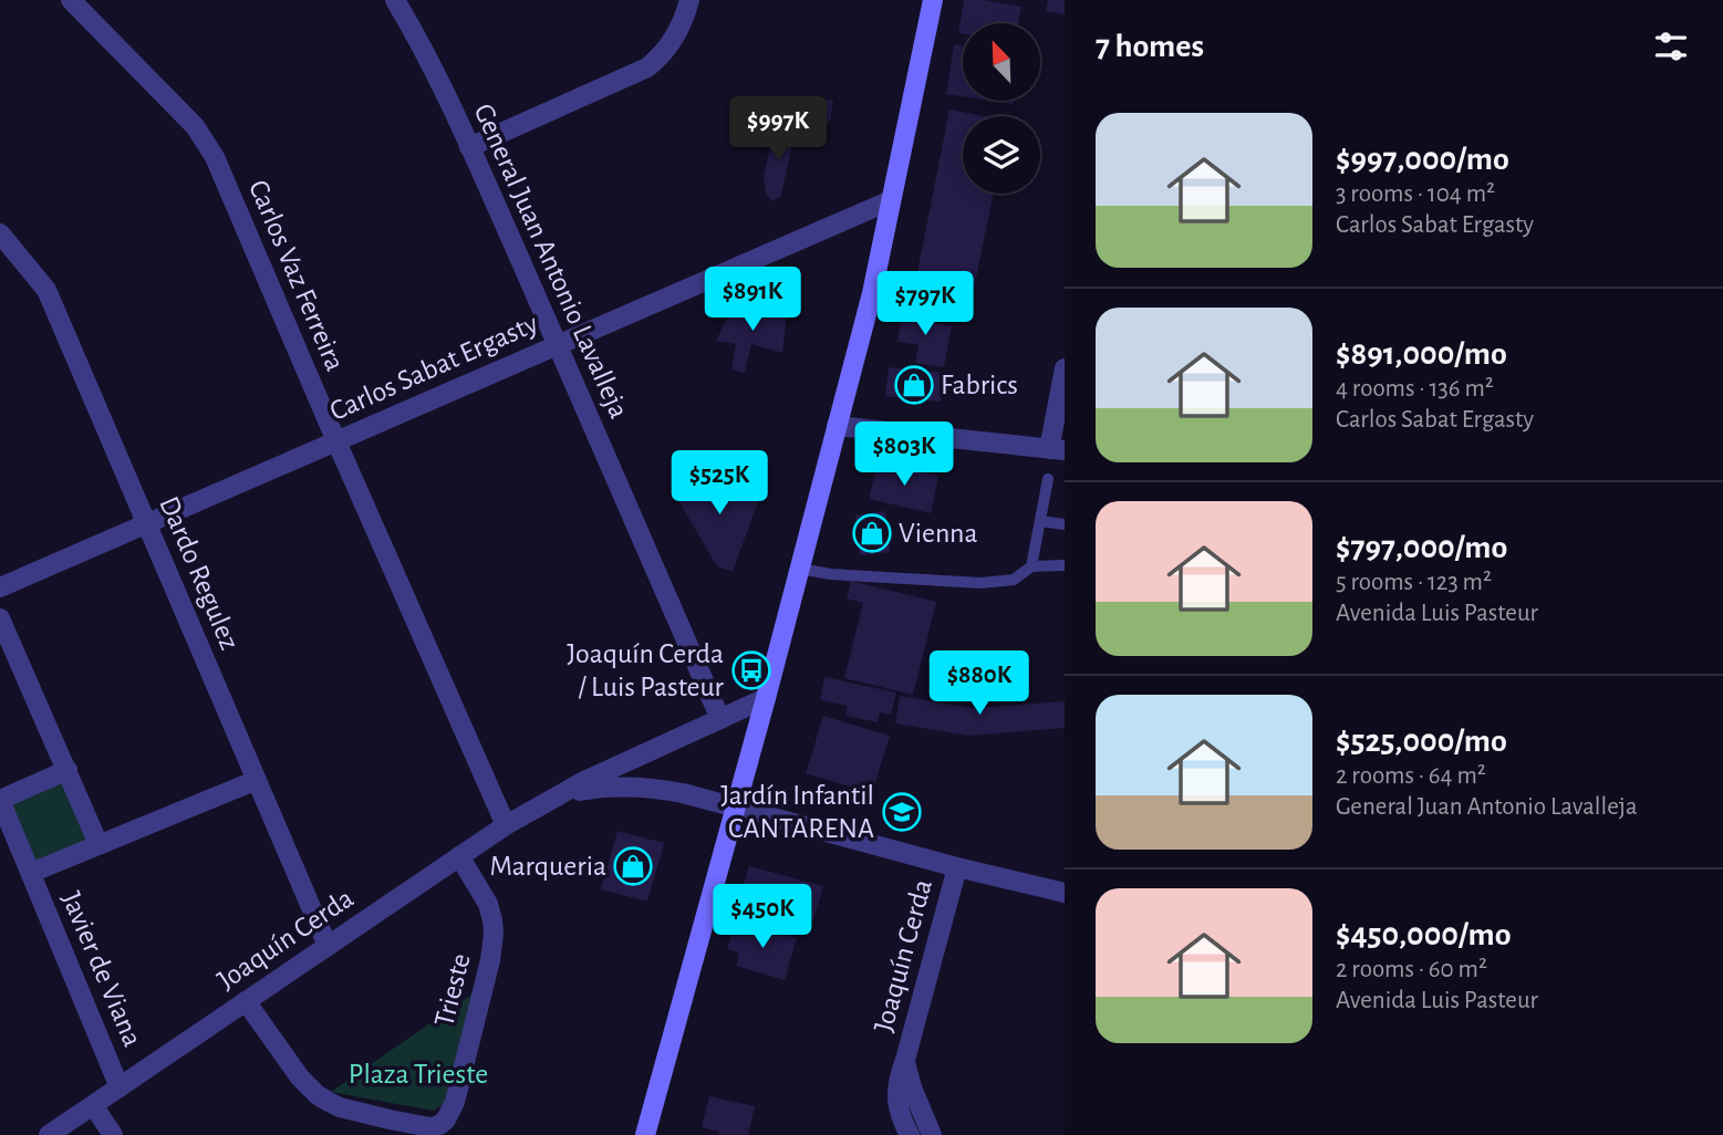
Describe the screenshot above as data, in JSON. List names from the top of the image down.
{
  "streets": {
    "street": [
      "General Juan Antonio Lavalleja",
      "Carlos Vaz Ferreira",
      "Carlos Sabat Ergasty",
      "Dardo Regulez",
      "Joaquín Cerda",
      "Javier de Viana",
      "Trieste"
    ]
  },
  "crossings": [
    ["General Juan Antonio Lavalleja", "Carlos Sabat Ergasty"],
    ["General Juan Antonio Lavalleja", "Joaquín Cerda"],
    ["Carlos Vaz Ferreira", "Carlos Sabat Ergasty"],
    ["Carlos Vaz Ferreira", "Joaquín Cerda"],
    ["Carlos Sabat Ergasty", "Dardo Regulez"],
    ["Dardo Regulez", "Joaquín Cerda"],
    ["Dardo Regulez", "Javier de Viana"],
    ["Joaquín Cerda", "Javier de Viana"],
    ["Joaquín Cerda", "Trieste"]
  ],
  "parks": ["Plaza Trieste"],
  "places": {
    "shop": ["Fabrics", "Vienna", "Marqueria"],
    "bus stop": ["Joaquín Cerda / Luis Pasteur"],
    "school or university": ["Jardín Infantil CANTARENA"]
  },
  "north": "top left",
  "page": {
    "heading": "7 homes",
    "list": [
      {
        "name": "$997,000/mo",
        "note": "3 rooms · 104 m² · Carlos Sabat Ergasty"
      },
      {
        "name": "$891,000/mo",
        "note": "4 rooms · 136 m² · Carlos Sabat Ergasty"
      },
      {
        "name": "$797,000/mo",
        "note": "5 rooms · 123 m² · Avenida Luis Pasteur"
      },
      {
        "name": "$525,000/mo",
        "note": "2 rooms · 64 m² · General Juan Antonio Lavalleja"
      },
      {
        "name": "$450,000/mo",
        "note": "2 rooms · 60 m² · Avenida Luis Pasteur"
      }
    ],
    "price": [
      "$997K",
      "$891K",
      "$797K",
      "$803K",
      "$525K",
      "$880K",
      "$450K"
    ]
  }
}
